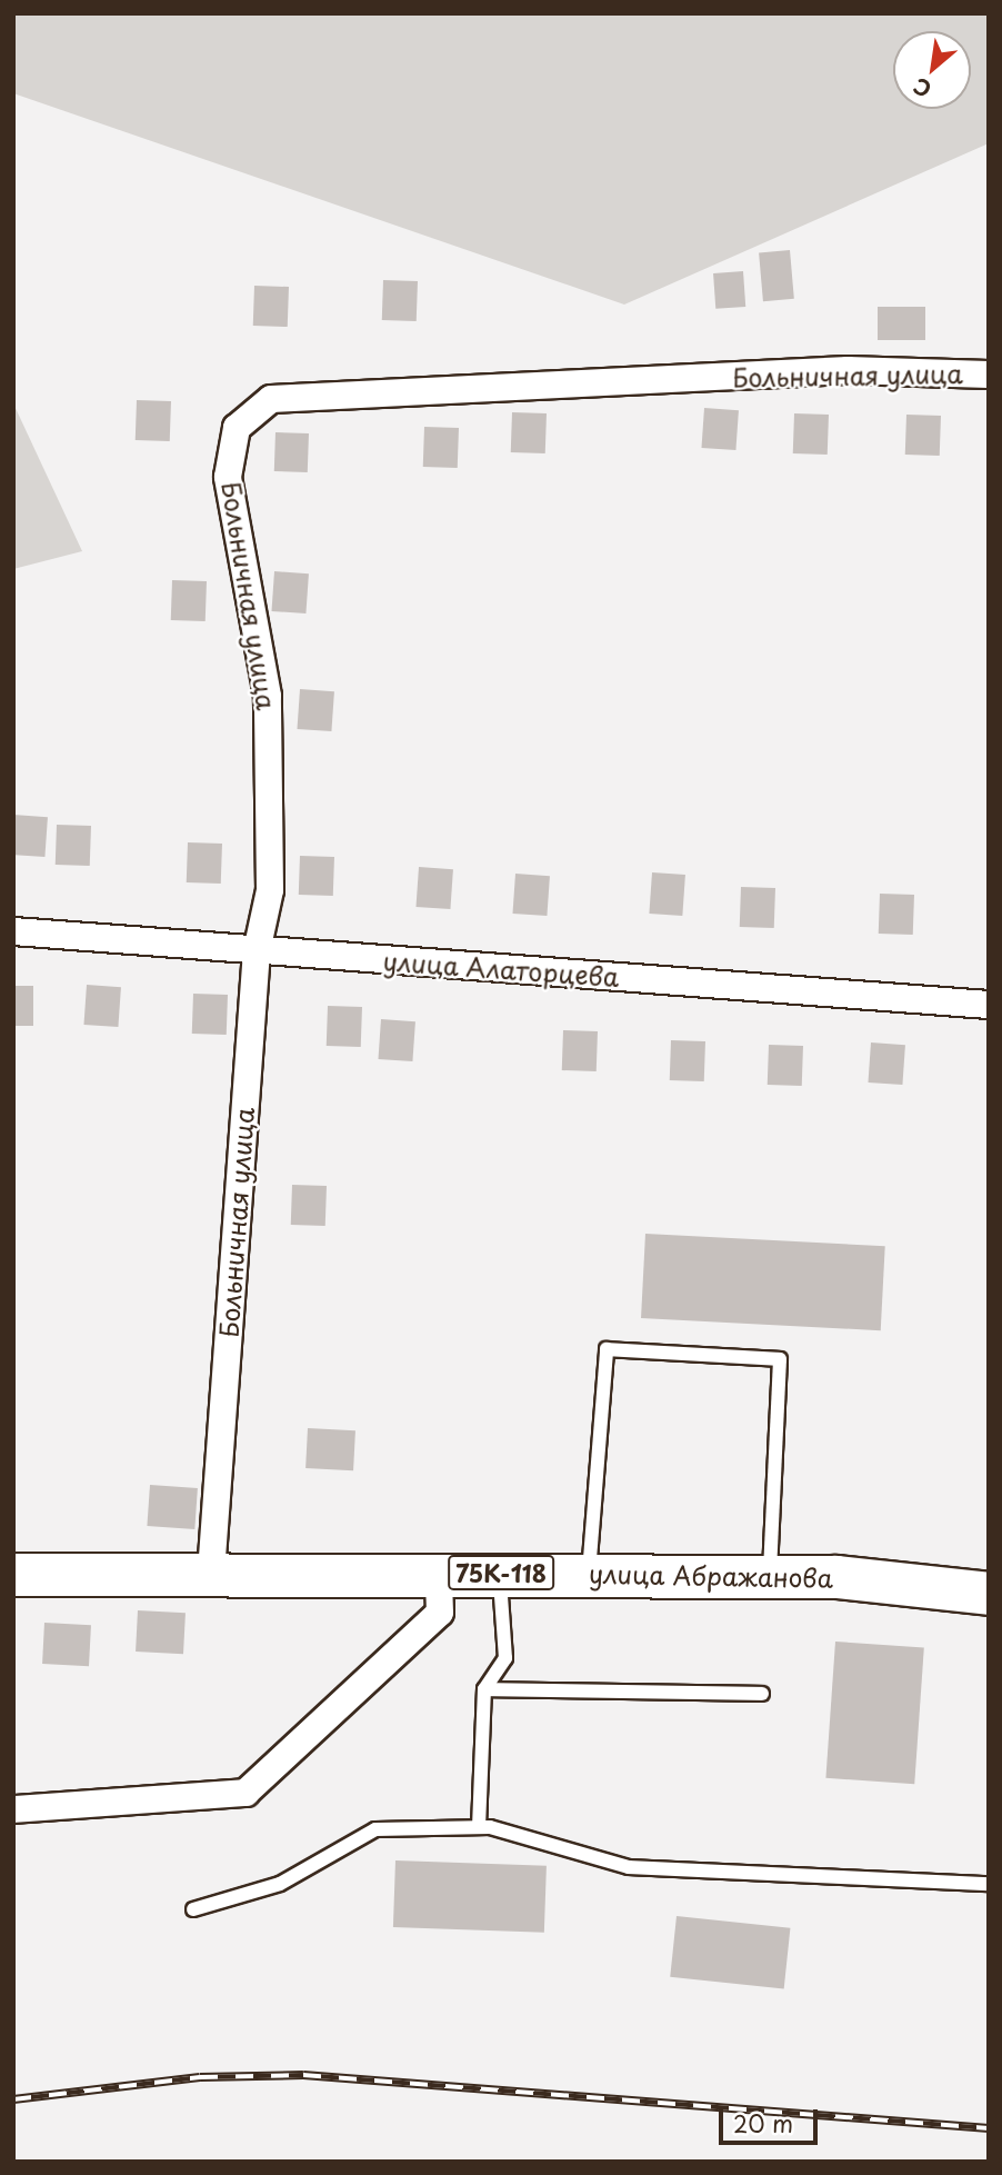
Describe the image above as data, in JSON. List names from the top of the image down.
{
  "streets": {
    "main road": ["75К-118", "улица Абражанова"],
    "street": ["Больничная улица", "улица Алаторцева"]
  },
  "crossings": [
    ["Больничная улица", "улица Алаторцева"],
    ["Больничная улица", "улица Абражанова"]
  ],
  "scale_bar": "20 m",
  "north": "bottom left"
}
